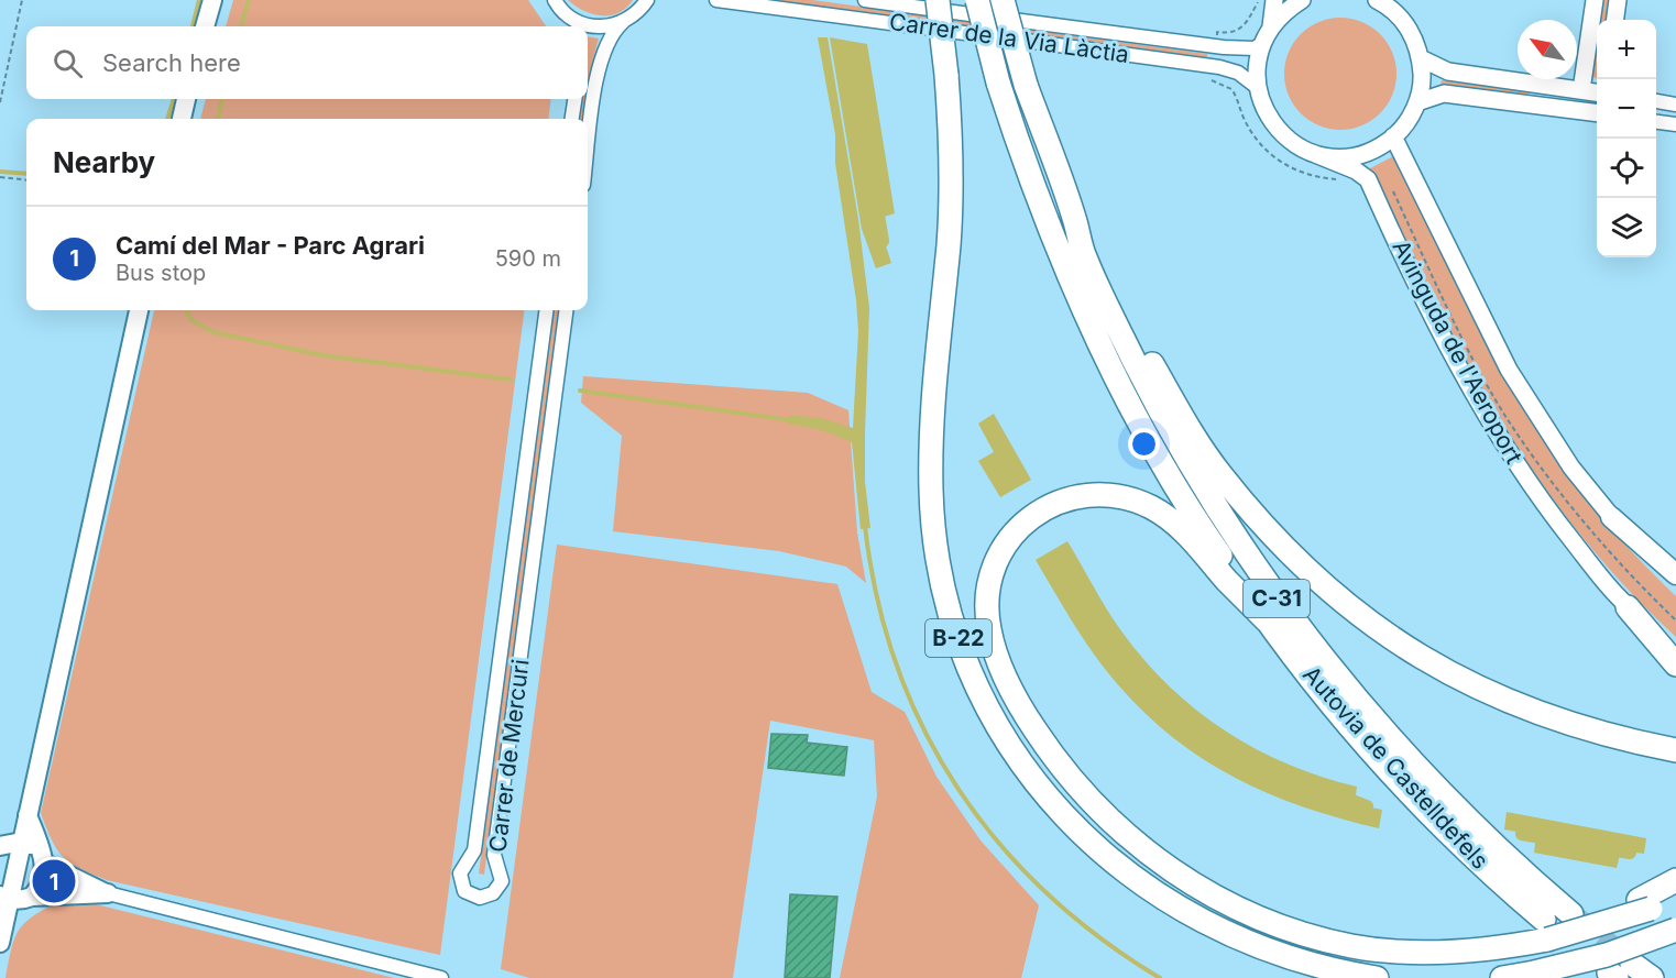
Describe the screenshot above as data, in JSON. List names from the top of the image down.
{
  "streets": {
    "highway": ["C-31", "B-22", "Autovia de Castelldefels"],
    "street": ["Carrer de la Via Làctia", "Avinguda de l'Aeroport", "Carrer de Mercuri"]
  },
  "crossings": [
    ["Carrer de la Via Làctia", "Avinguda de l'Aeroport"]
  ],
  "north": "top left",
  "page": {
    "map_buttons": ["+", "−"],
    "search": "Search here",
    "heading": "Nearby",
    "list": [
      {
        "mark": "1",
        "name": "Camí del Mar - Parc Agrari",
        "note": "Bus stop",
        "value": "590 m"
      }
    ],
    "pins": "1"
  }
}
